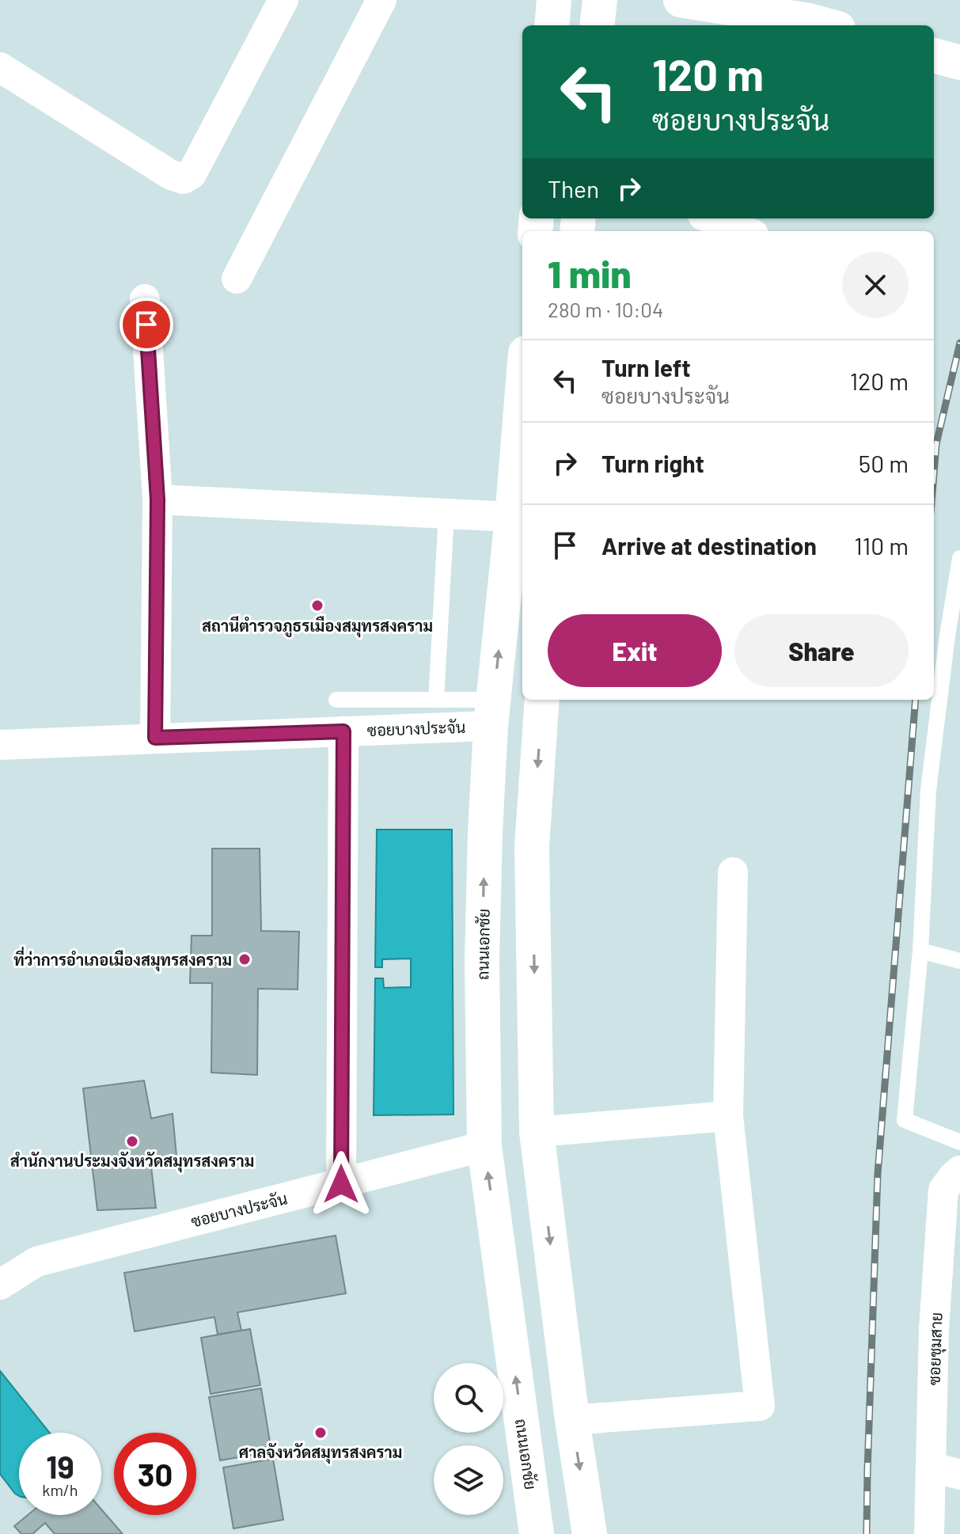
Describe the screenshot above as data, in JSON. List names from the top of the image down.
{
  "streets": {
    "main road": ["ถนนเอกชัย"],
    "street": ["ซอยบางประจัน", "ซอยชุมสาย"]
  },
  "crossings": [
    ["ซอยบางประจัน", "ถนนเอกชัย"]
  ],
  "places": [
    "สถานีตำรวจภูธรเมืองสมุทรสงคราม",
    "ที่ว่าการอำเภอเมืองสมุทรสงคราม",
    "สำนักงานประมงจังหวัดสมุทรสงคราม",
    "ศาลจังหวัดสมุทรสงคราม"
  ],
  "page": {
    "turn": ["120 m", "ซอยบางประจัน"],
    "then": "Then",
    "heading": ["1 min", "280 m · 10:04"],
    "list": [
      {
        "name": "Turn left",
        "note": "ซอยบางประจัน",
        "value": "120 m"
      },
      {
        "name": "Turn right",
        "value": "50 m"
      },
      {
        "name": "Arrive at destination",
        "value": "110 m"
      }
    ],
    "buttons": ["Exit", "Share"],
    "speed": "19 km/h",
    "limit": "30"
  }
}
